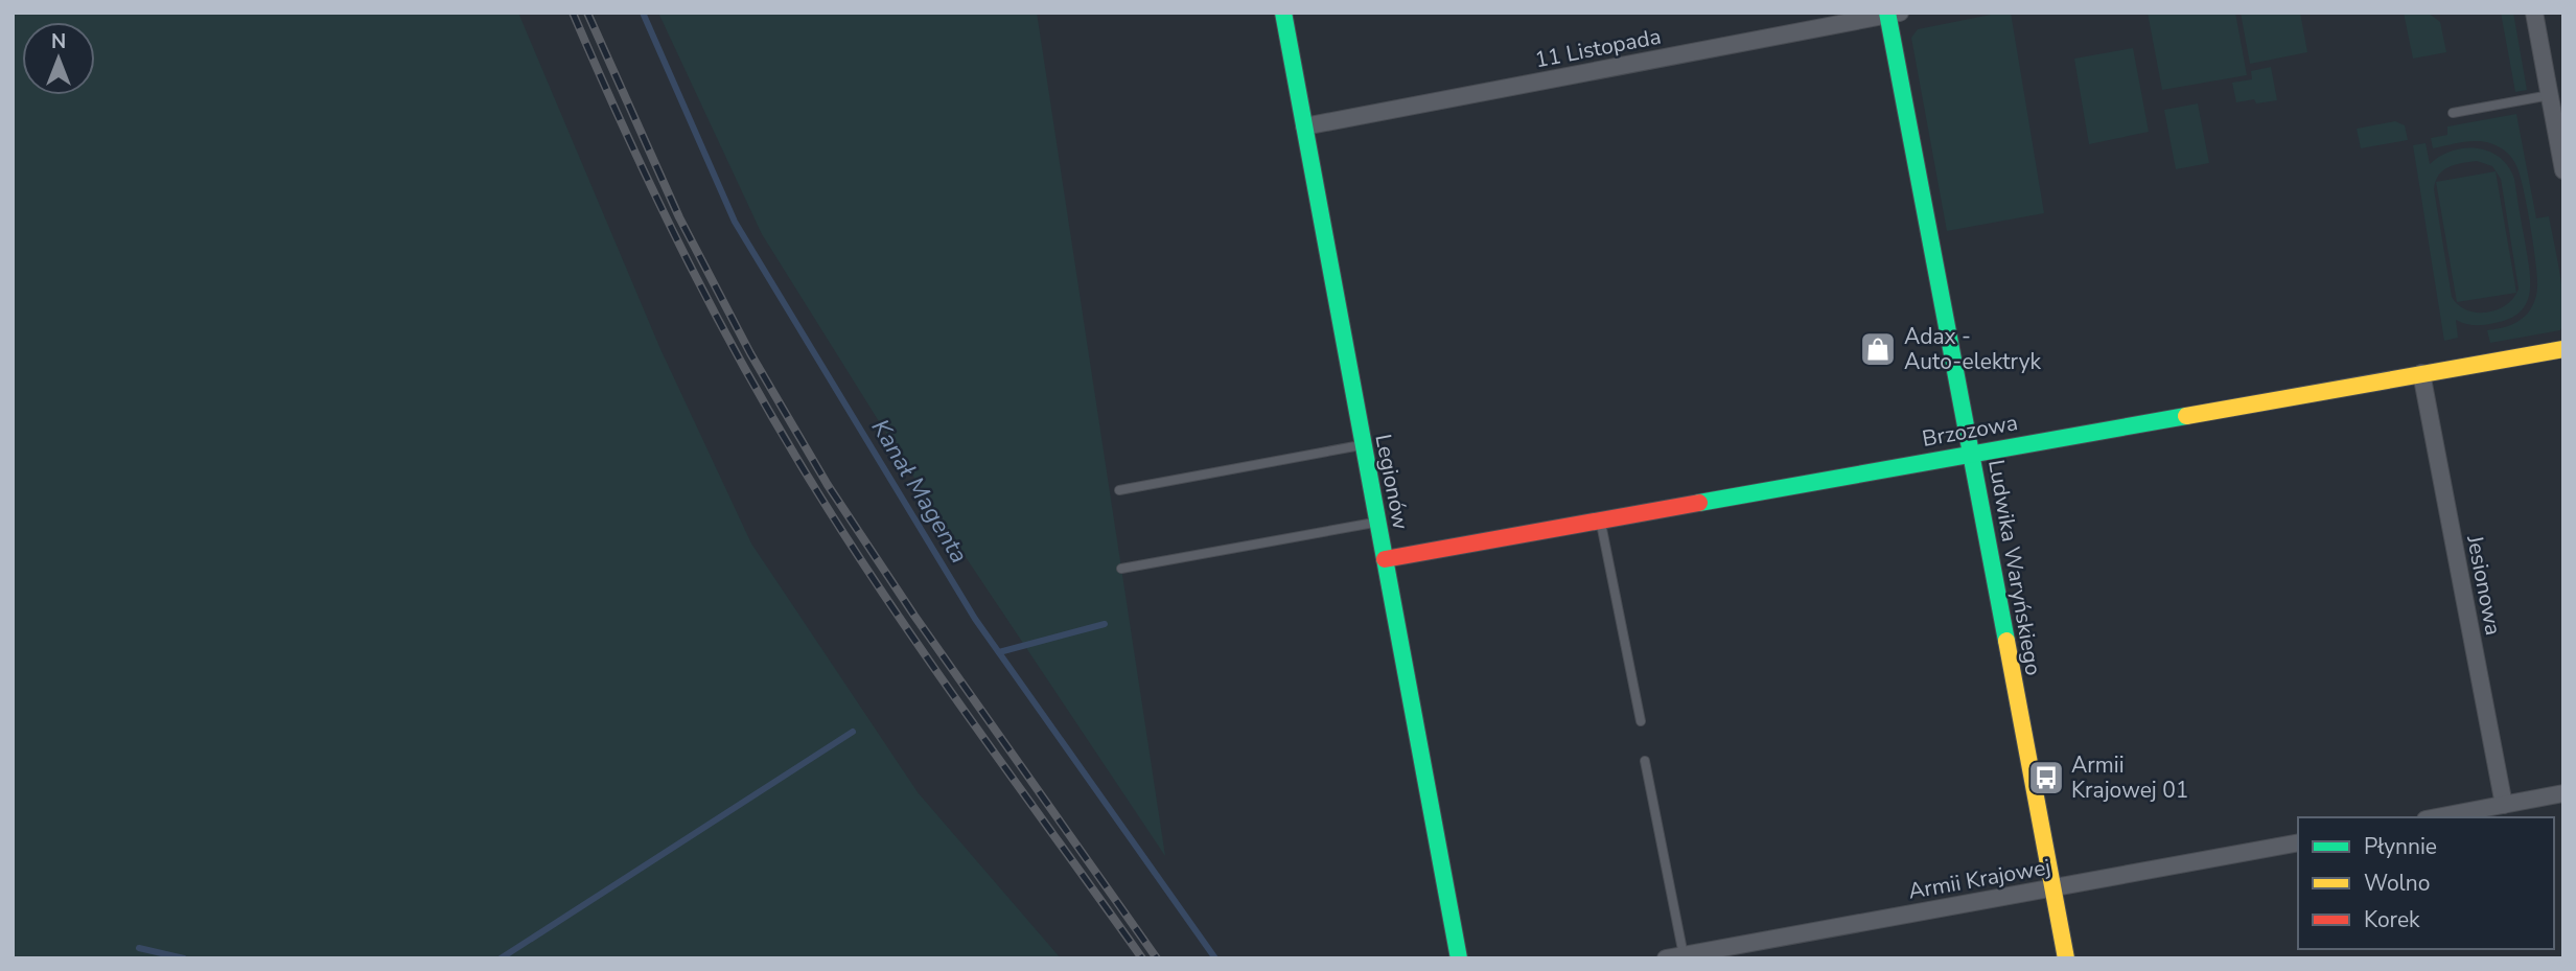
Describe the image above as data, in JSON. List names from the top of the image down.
{
  "streets": {
    "street": [
      "11 Listopada",
      "Brzozowa",
      "Legionów",
      "Ludwika Waryńskiego",
      "Jesionowa",
      "Armii Krajowej"
    ]
  },
  "crossings": [
    ["11 Listopada", "Legionów"],
    ["11 Listopada", "Ludwika Waryńskiego"],
    ["Brzozowa", "Legionów"],
    ["Brzozowa", "Ludwika Waryńskiego"],
    ["Brzozowa", "Jesionowa"],
    ["Ludwika Waryńskiego", "Armii Krajowej"]
  ],
  "water": ["Kanał Magenta"],
  "places": {
    "shop": ["Adax - Auto-elektryk"],
    "bus stop": ["Armii Krajowej 01"]
  },
  "legend": ["Płynnie", "Wolno", "Korek"],
  "north": "top"
}
